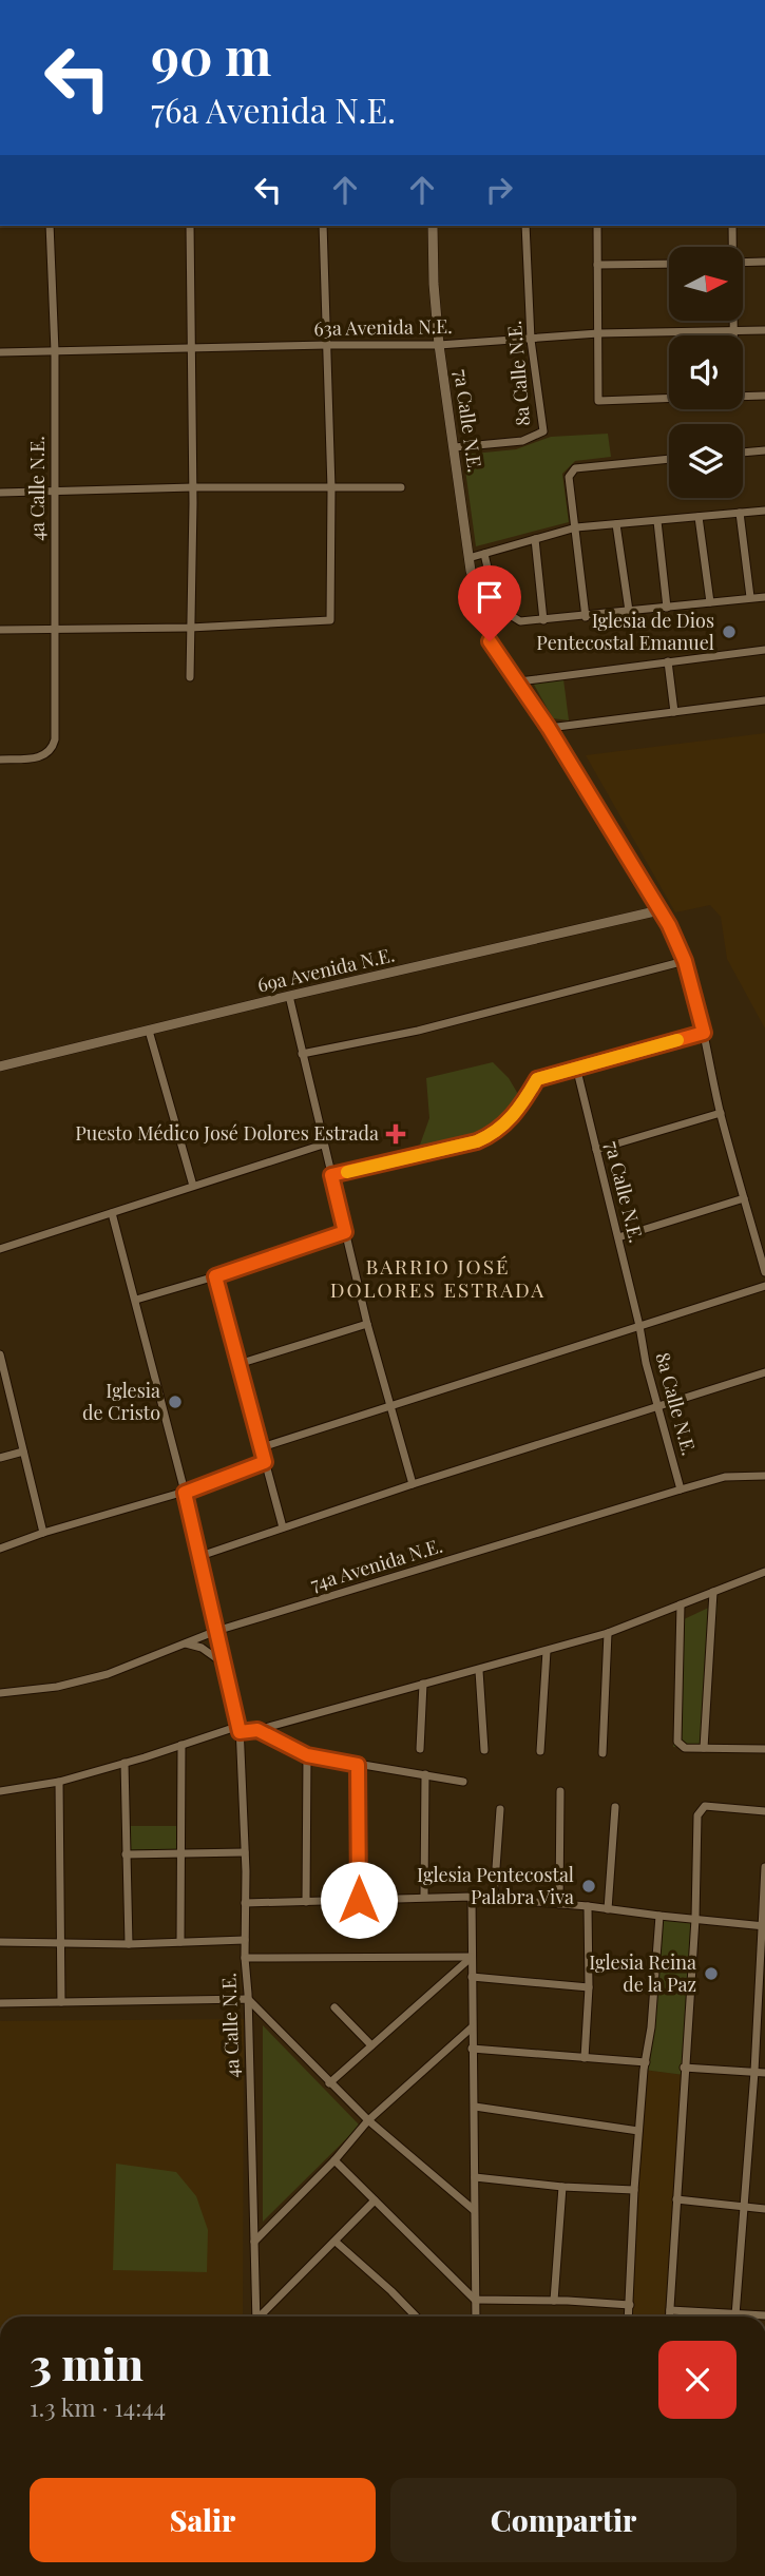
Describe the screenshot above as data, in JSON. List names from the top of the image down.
{
  "streets": {
    "street": [
      "63a Avenida N.E.",
      "8a Calle N.E.",
      "7a Calle N.E.",
      "4a Calle N.E.",
      "69a Avenida N.E.",
      "74a Avenida N.E."
    ]
  },
  "crossings": [
    ["63a Avenida N.E.", "8a Calle N.E."],
    ["63a Avenida N.E.", "7a Calle N.E."],
    ["63a Avenida N.E.", "4a Calle N.E."],
    ["8a Calle N.E.", "7a Calle N.E."],
    ["8a Calle N.E.", "74a Avenida N.E."],
    ["4a Calle N.E.", "74a Avenida N.E."]
  ],
  "districts": ["BARRIO JOSÉ DOLORES ESTRADA"],
  "places": {
    "other": [
      "Iglesia de Dios Pentecostal Emanuel",
      "Iglesia de Cristo",
      "Iglesia Pentecostal Palabra Viva",
      "Iglesia Reina de la Paz"
    ],
    "health": ["Puesto Médico José Dolores Estrada"]
  },
  "north": "right",
  "page": {
    "turn": ["90 m", "76a Avenida N.E."],
    "heading": ["3 min", "1.3 km · 14:44"],
    "buttons": ["Salir", "Compartir"]
  }
}
